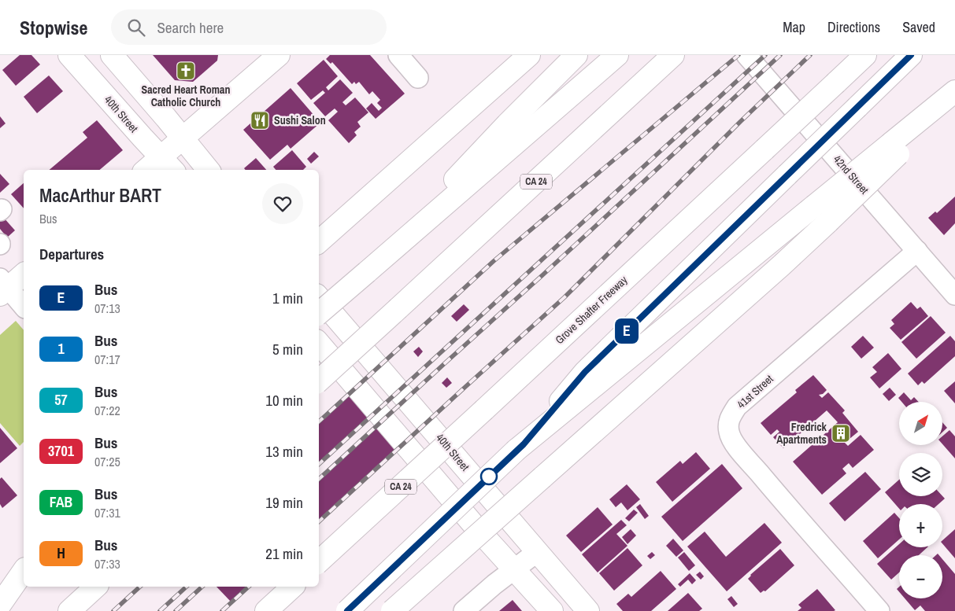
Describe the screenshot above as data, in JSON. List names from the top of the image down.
{
  "streets": {
    "main road": ["40th Street", "CA 24", "Grove Shafter Freeway"],
    "street": ["42nd Street", "41st Street"]
  },
  "crossings": [
    ["42nd Street", "41st Street"]
  ],
  "places": {
    "church": ["Sacred Heart Roman Catholic Church"],
    "restaurant": ["Sushi Salon"],
    "building": ["Fredrick Apartments"]
  },
  "lines": ["bus line E"],
  "north": "top right",
  "page": {
    "header": "Stopwise",
    "search": "Search here",
    "nav": ["Map", "Directions", "Saved"],
    "on_map": "E",
    "heading": [
      ["MacArthur BART", "Bus"],
      "Departures"
    ],
    "list": [
      {
        "mark": "E",
        "name": "Bus",
        "note": "07:13",
        "value": "1 min"
      },
      {
        "mark": "1",
        "name": "Bus",
        "note": "07:17",
        "value": "5 min"
      },
      {
        "mark": "57",
        "name": "Bus",
        "note": "07:22",
        "value": "10 min"
      },
      {
        "mark": "3701",
        "name": "Bus",
        "note": "07:25",
        "value": "13 min"
      },
      {
        "mark": "FAB",
        "name": "Bus",
        "note": "07:31",
        "value": "19 min"
      },
      {
        "mark": "H",
        "name": "Bus",
        "note": "07:33",
        "value": "21 min"
      }
    ],
    "map_buttons": ["+", "−"]
  }
}
